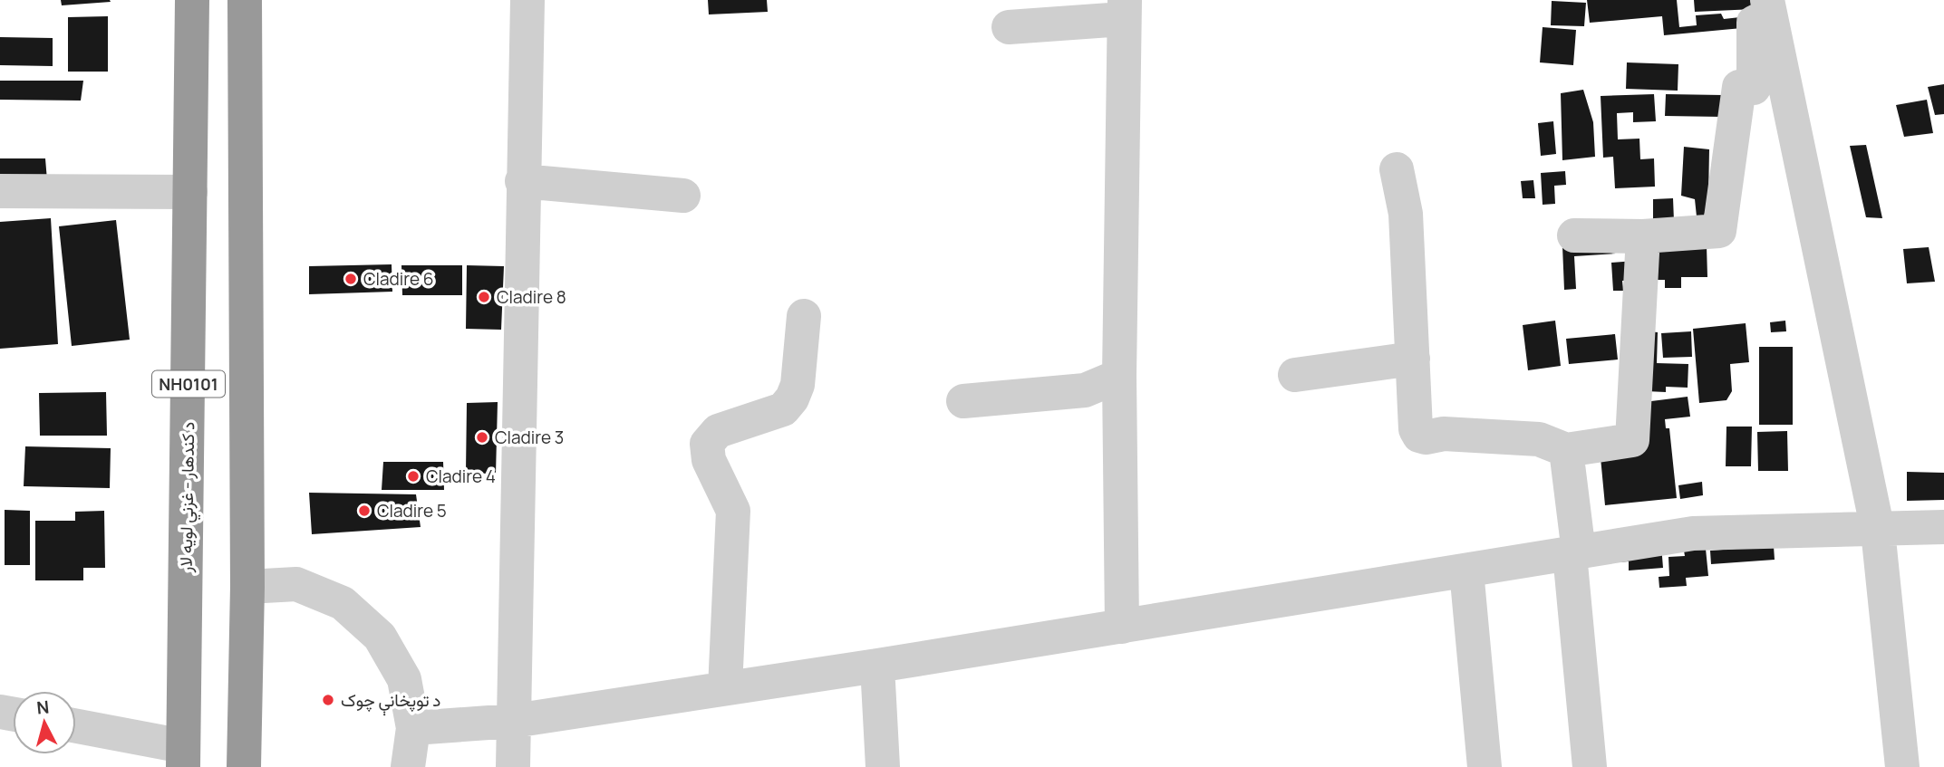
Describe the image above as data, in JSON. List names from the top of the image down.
{
  "streets": {
    "highway": ["NH0101", "د کندهار - غزني لويه لار"]
  },
  "places": [
    "Cladire 6",
    "Cladire 8",
    "Cladire 3",
    "Cladire 4",
    "Cladire 5",
    "د توپخانې چوک"
  ],
  "north": "top"
}
